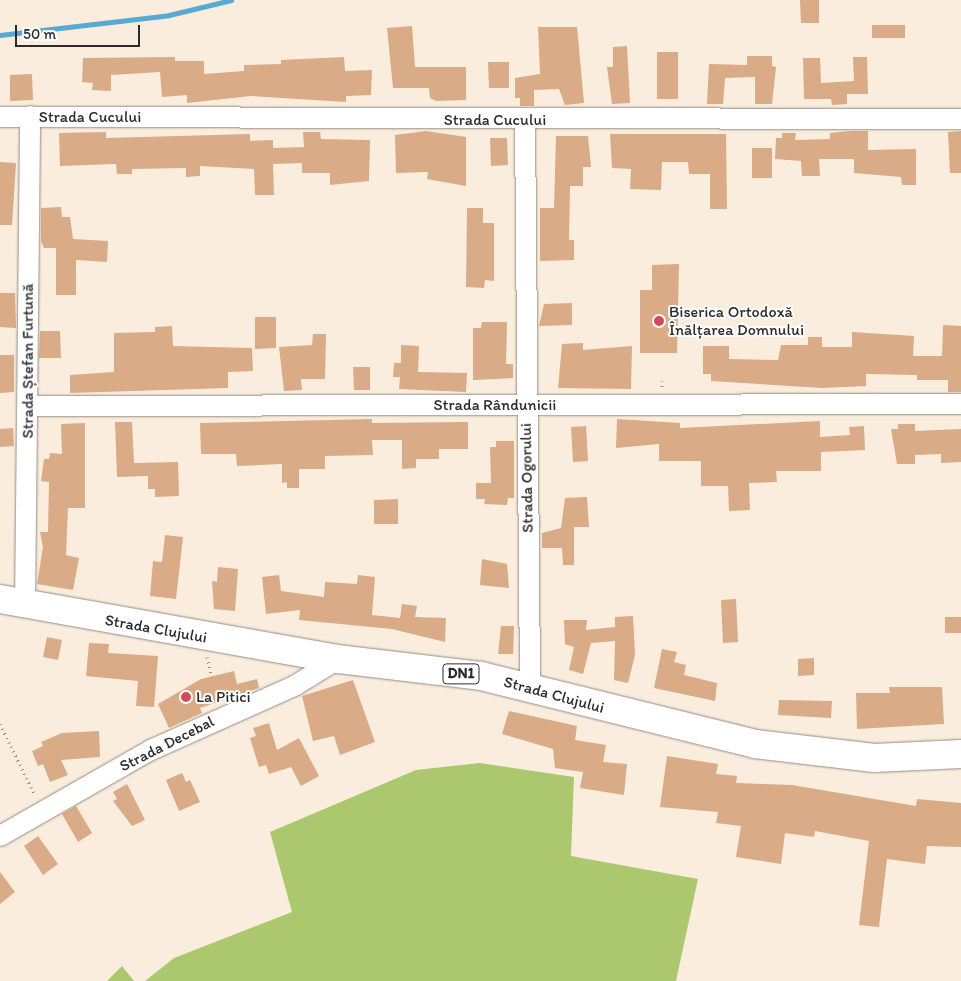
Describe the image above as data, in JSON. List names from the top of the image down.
{
  "streets": {
    "main road": ["Strada Clujului", "DN1"],
    "street": [
      "Strada Cucului",
      "Strada Ștefan Furtună",
      "Strada Rândunicii",
      "Strada Ogorului",
      "Strada Decebal"
    ]
  },
  "crossings": [
    ["Strada Cucului", "Strada Ștefan Furtună"],
    ["Strada Cucului", "Strada Ogorului"],
    ["Strada Ștefan Furtună", "Strada Rândunicii"],
    ["Strada Ștefan Furtună", "Strada Clujului"],
    ["Strada Rândunicii", "Strada Ogorului"],
    ["Strada Ogorului", "Strada Clujului"],
    ["Strada Clujului", "Strada Decebal"]
  ],
  "places": ["Biserica Ortodoxă Înălțarea Domnului", "La Pitici"],
  "scale_bar": "50 m"
}
